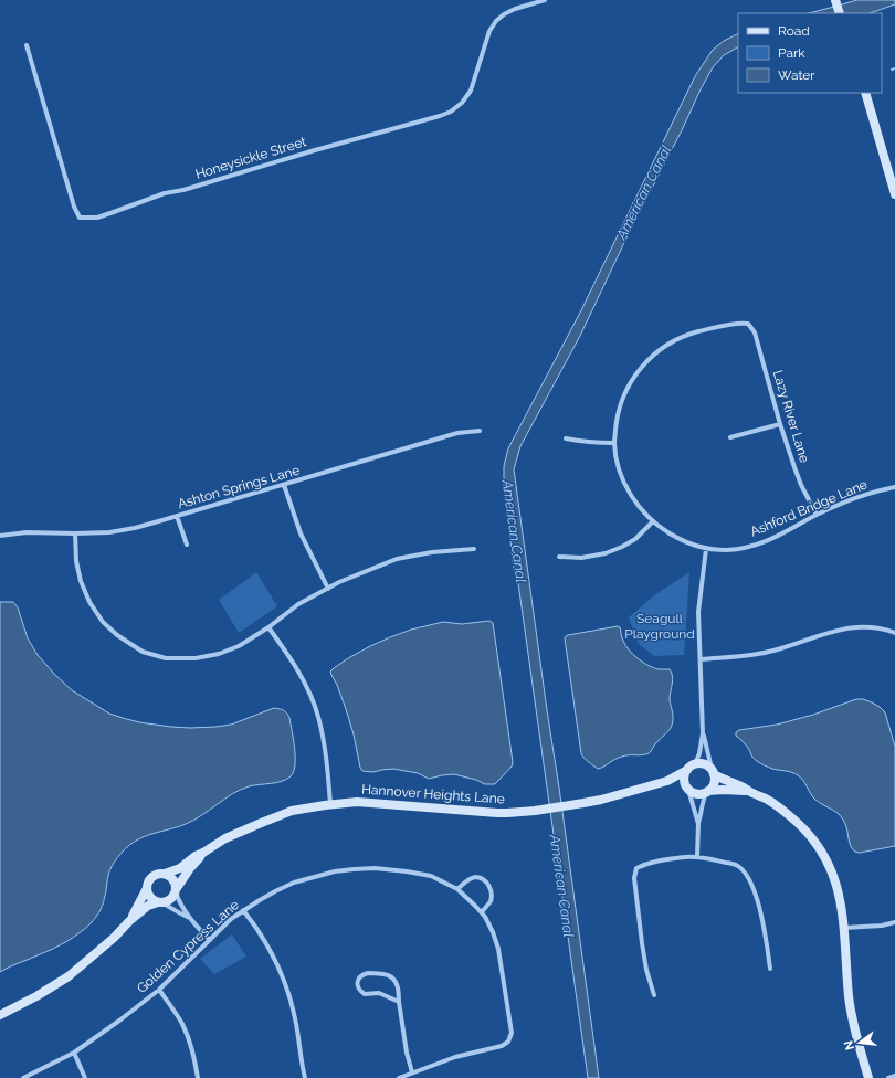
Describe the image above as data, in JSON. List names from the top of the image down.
{
  "streets": {
    "street": [
      "Honeysickle Street",
      "Lazy River Lane",
      "Ashton Springs Lane",
      "Ashford Bridge Lane",
      "Hannover Heights Lane",
      "Golden Cypress Lane"
    ]
  },
  "crossings": [
    ["Lazy River Lane", "Ashford Bridge Lane"]
  ],
  "water": ["American Canal"],
  "parks": ["Seagull Playground"],
  "legend": ["Road", "Park", "Water"],
  "north": "left"
}
